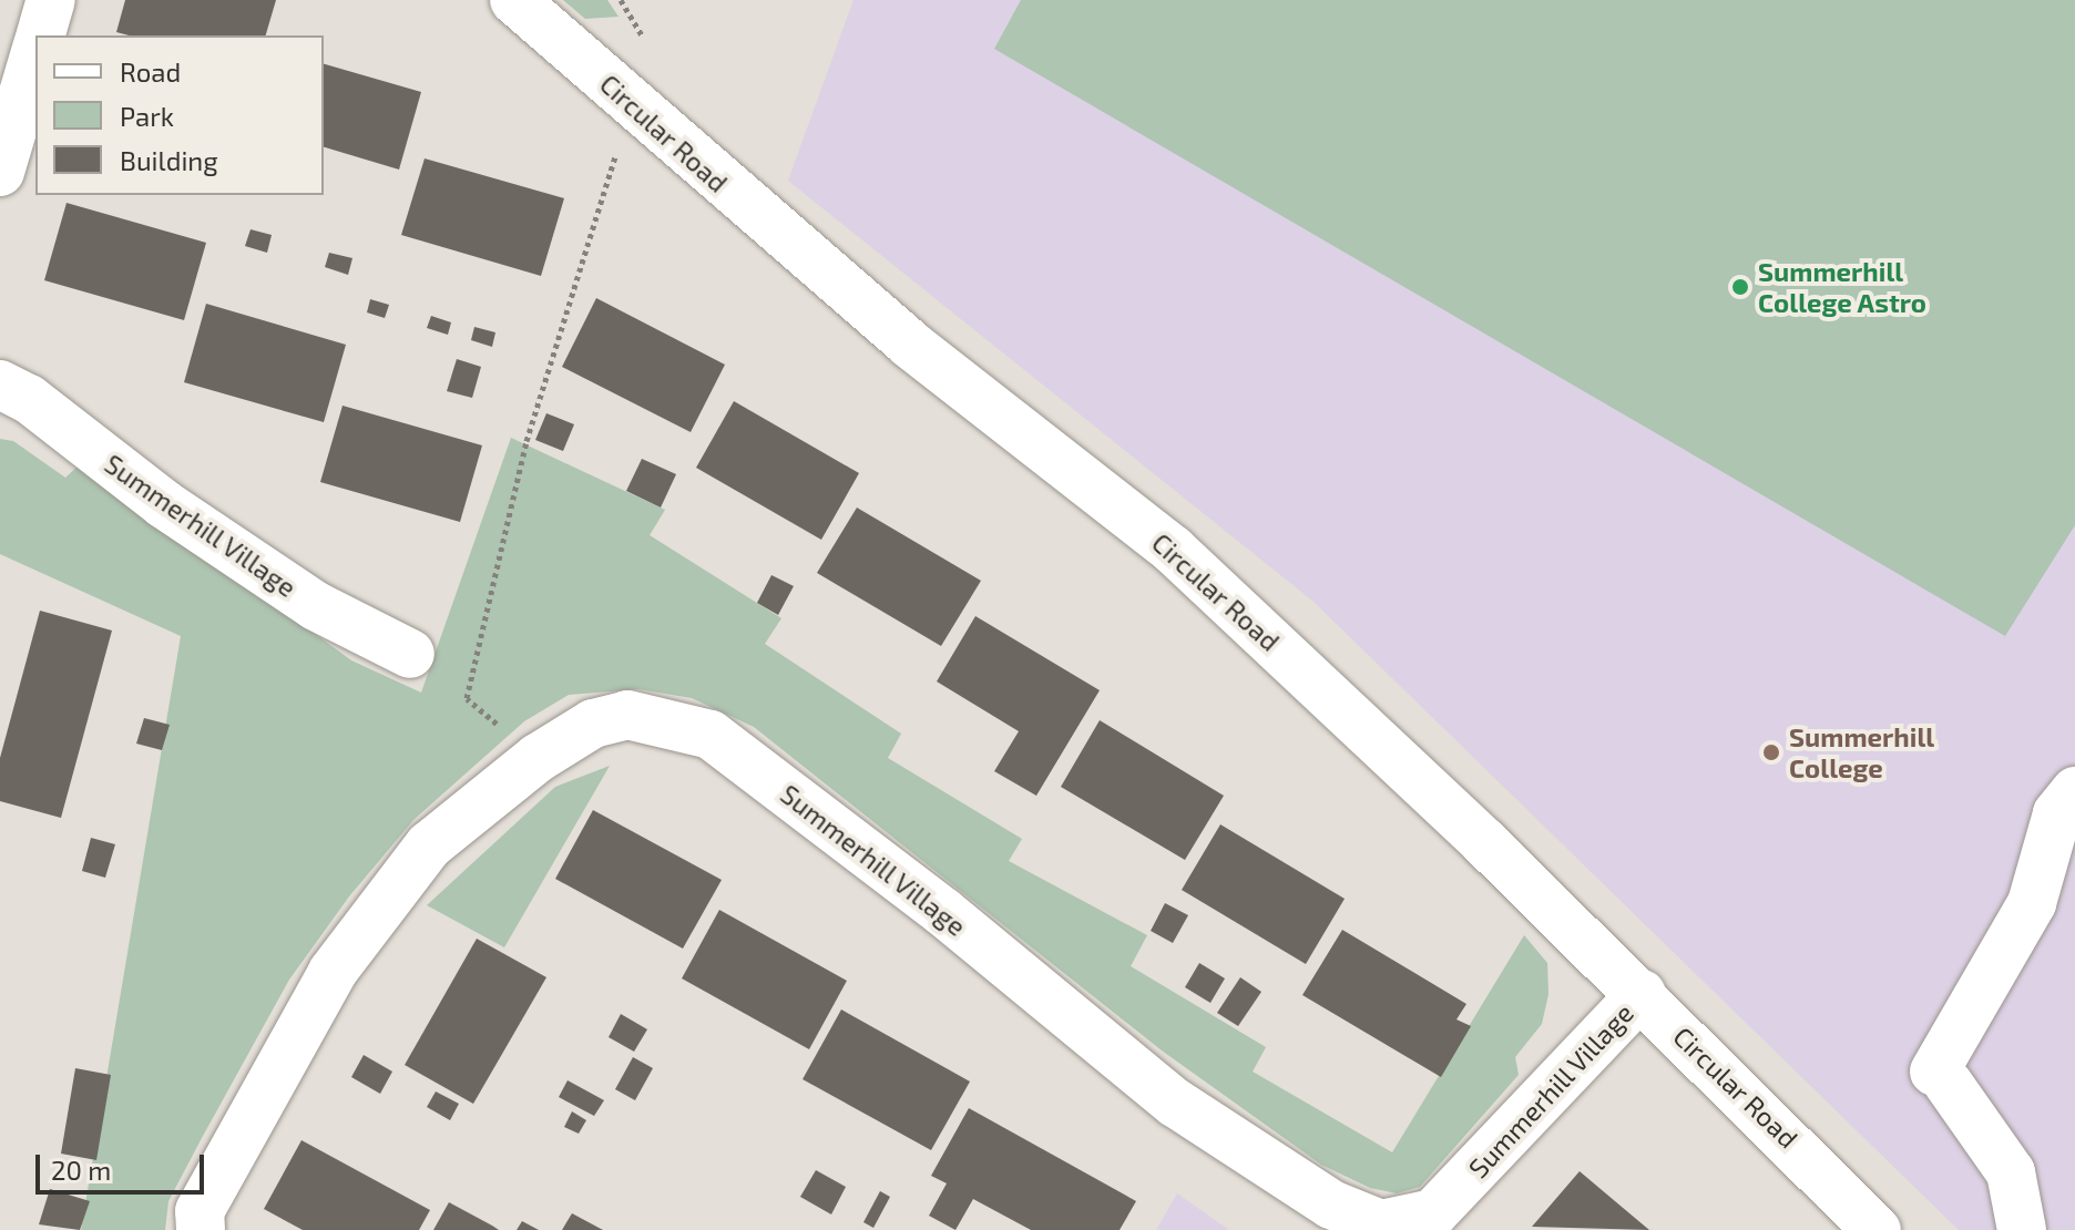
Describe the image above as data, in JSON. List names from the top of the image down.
{
  "streets": {
    "street": ["Circular Road", "Summerhill Village"]
  },
  "crossings": [
    ["Circular Road", "Summerhill Village"]
  ],
  "places": ["Summerhill College Astro", "Summerhill College"],
  "legend": ["Road", "Park", "Building"],
  "scale_bar": "20 m"
}
